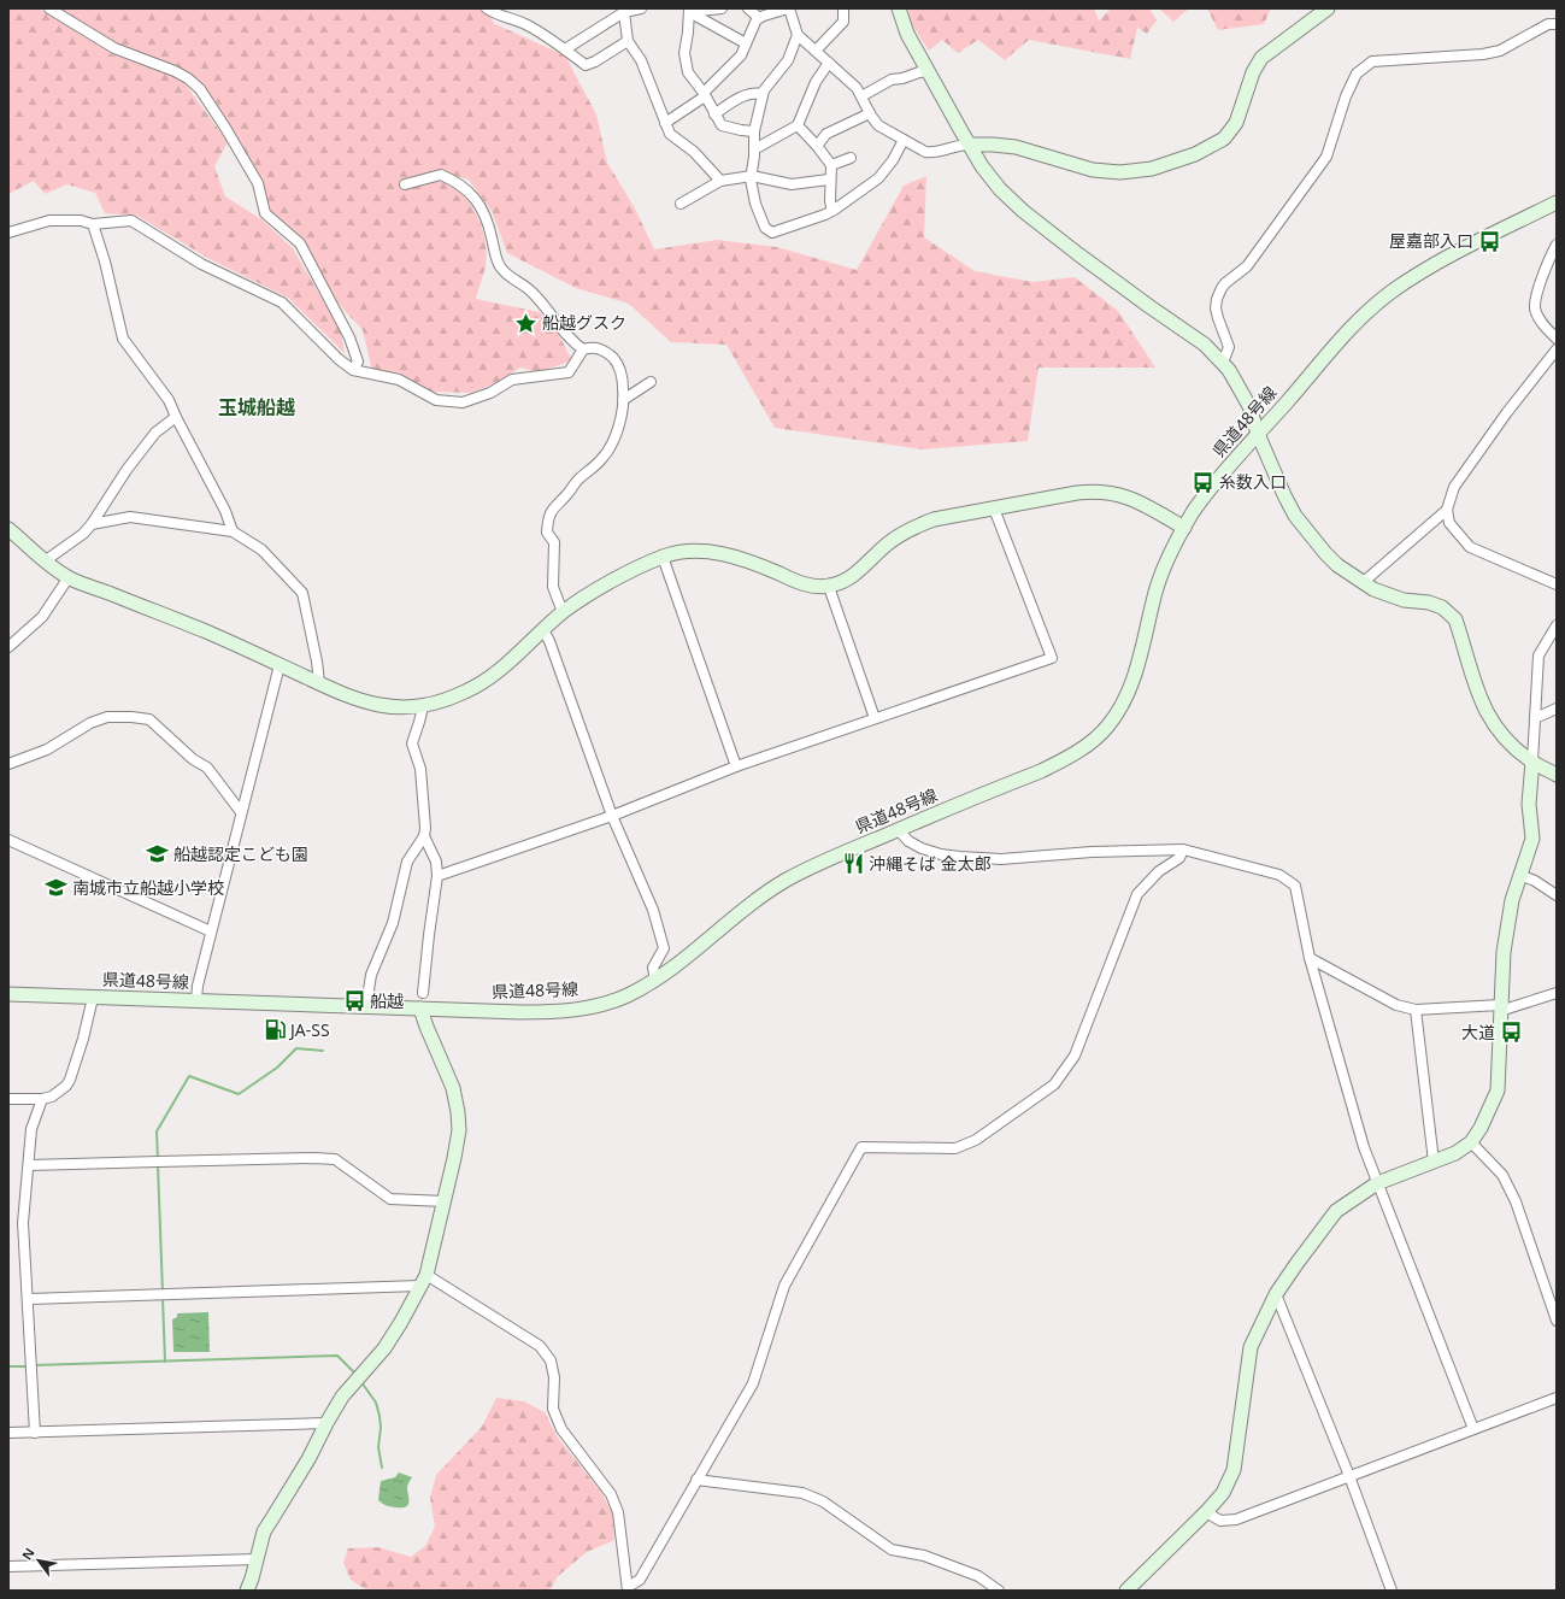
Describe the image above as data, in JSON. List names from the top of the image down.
{
  "streets": {
    "street": ["県道48号線"]
  },
  "districts": ["玉城船越"],
  "places": {
    "bus stop": [
      "屋嘉部入口",
      "糸数入口",
      "船越",
      "大道"
    ],
    "place": ["船越グスク"],
    "school or university": ["船越認定こども園", "南城市立船越小学校"],
    "restaurant": ["沖縄そば 金太郎"],
    "fuel station": ["JA-SS"]
  },
  "north": "top left"
}
